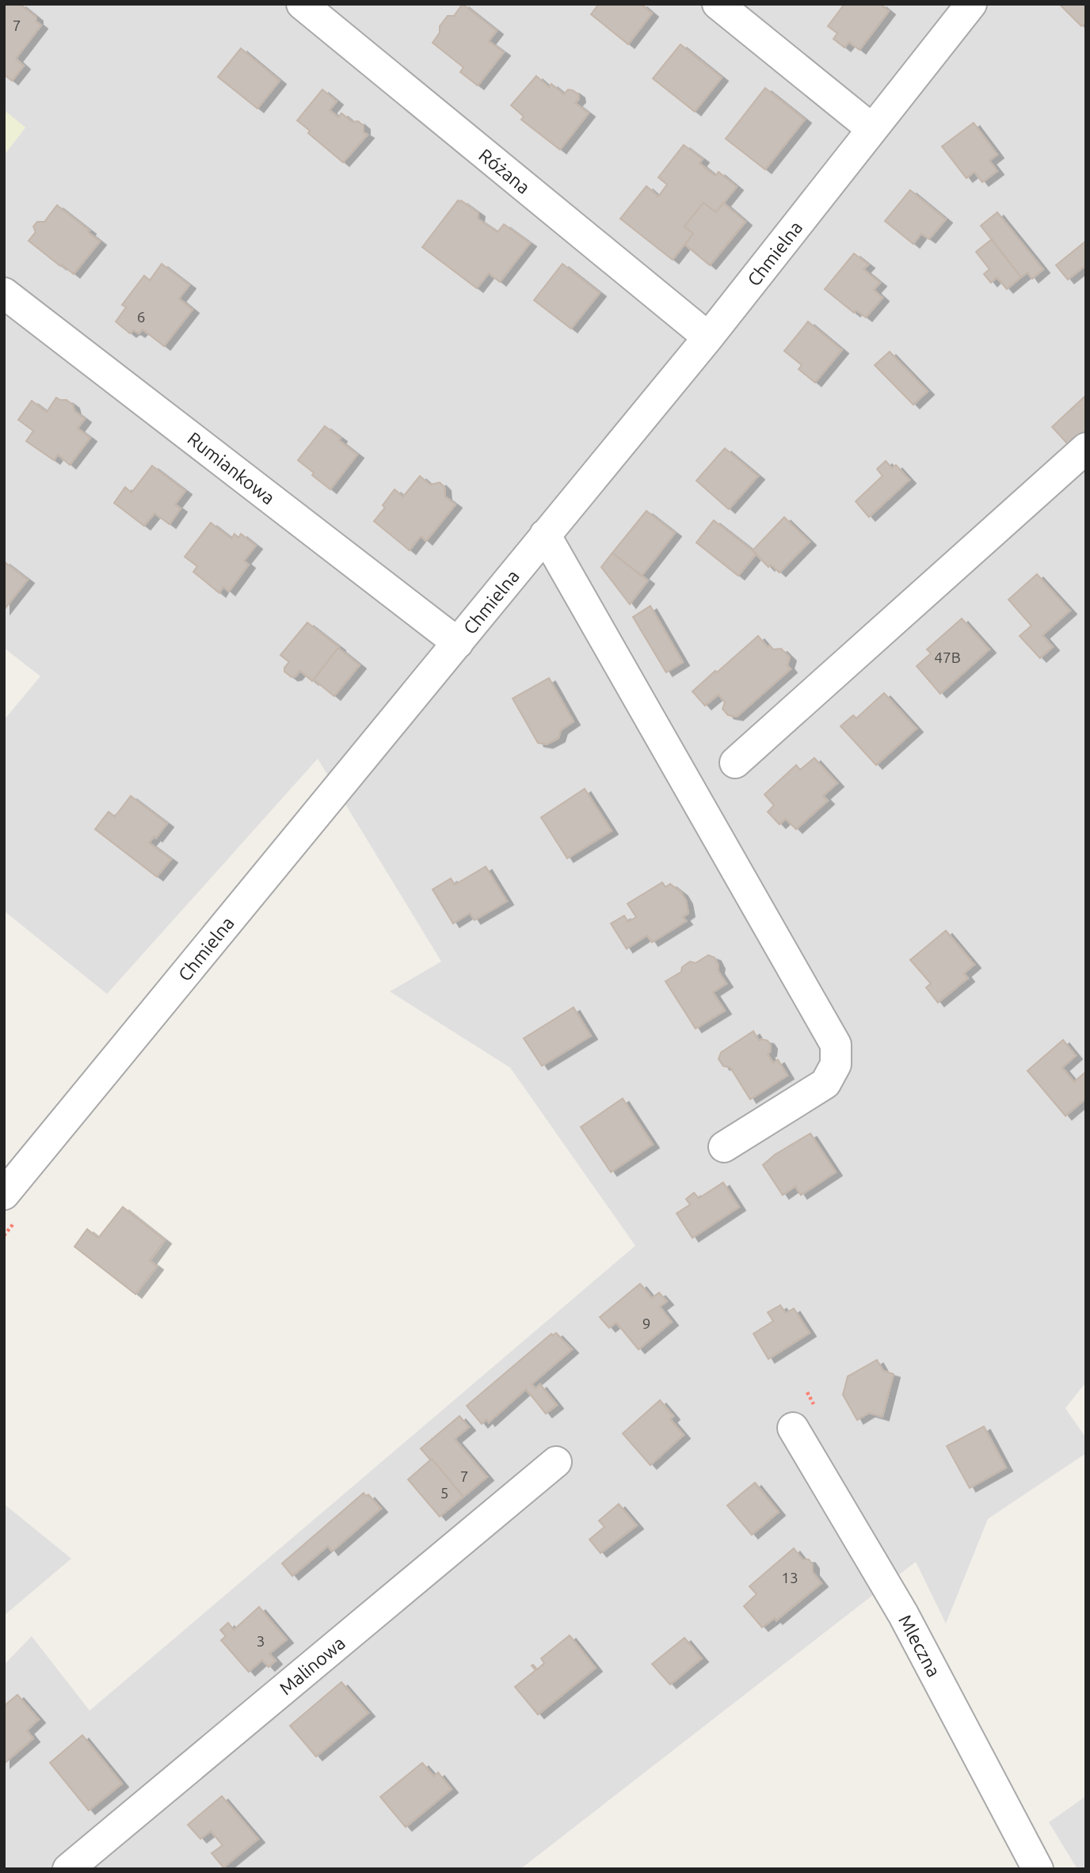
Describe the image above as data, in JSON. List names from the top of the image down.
{
  "streets": {
    "street": [
      "Różana",
      "Chmielna",
      "Rumiankowa",
      "Mleczna",
      "Malinowa"
    ]
  },
  "crossings": [
    ["Różana", "Chmielna"],
    ["Chmielna", "Rumiankowa"]
  ],
  "house_numbers": [
    "7",
    "6",
    "47B",
    "9",
    "7",
    "5",
    "13",
    "3"
  ]
}
